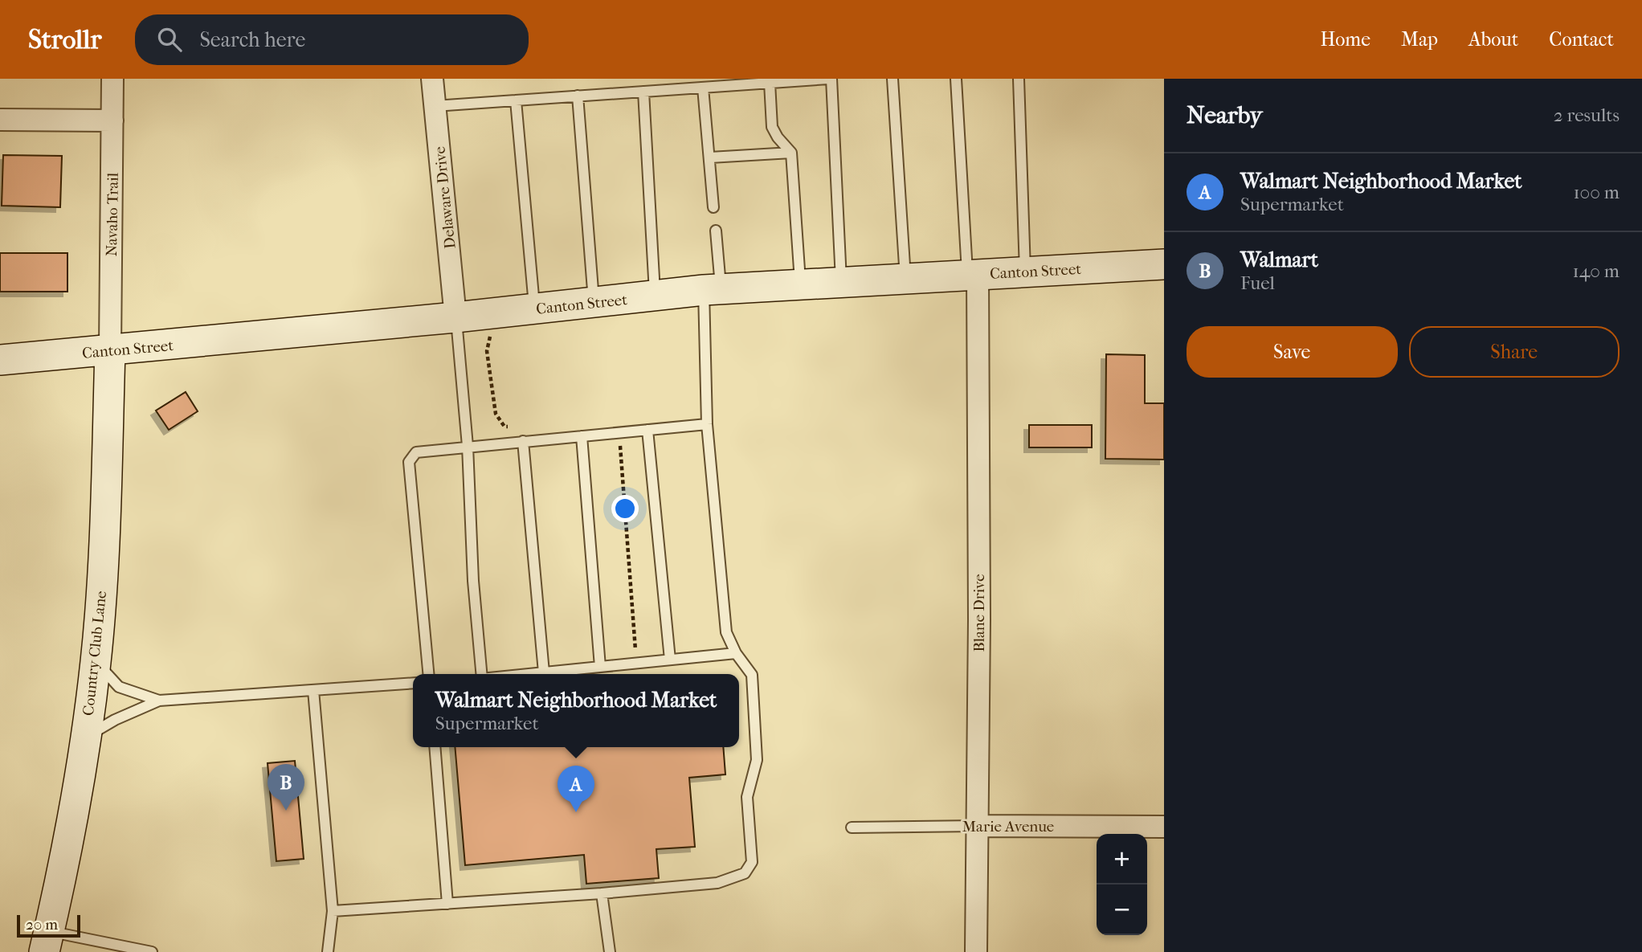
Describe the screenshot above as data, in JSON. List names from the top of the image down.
{
  "streets": {
    "main road": ["Canton Street", "Country Club Lane"],
    "street": [
      "Delaware Drive",
      "Navaho Trail",
      "Blane Drive",
      "Marie Avenue"
    ]
  },
  "crossings": [
    ["Delaware Drive", "Canton Street"],
    ["Navaho Trail", "Canton Street"],
    ["Navaho Trail", "Country Club Lane"],
    ["Canton Street", "Blane Drive"],
    ["Canton Street", "Country Club Lane"],
    ["Blane Drive", "Marie Avenue"]
  ],
  "scale_bar": "20 m",
  "page": {
    "header": "Strollr",
    "search": "Search here",
    "nav": [
      "Home",
      "Map",
      "About",
      "Contact"
    ],
    "heading": ["Nearby", "2 results"],
    "list": [
      {
        "mark": "A",
        "name": "Walmart Neighborhood Market",
        "note": "Supermarket",
        "value": "100 m"
      },
      {
        "mark": "B",
        "name": "Walmart",
        "note": "Fuel",
        "value": "140 m"
      }
    ],
    "buttons": ["Save", "Share"],
    "popup": ["Walmart Neighborhood Market", "Supermarket"],
    "pins": ["B", "A"],
    "map_buttons": ["+", "−"],
    "scale": "20 m"
  }
}
